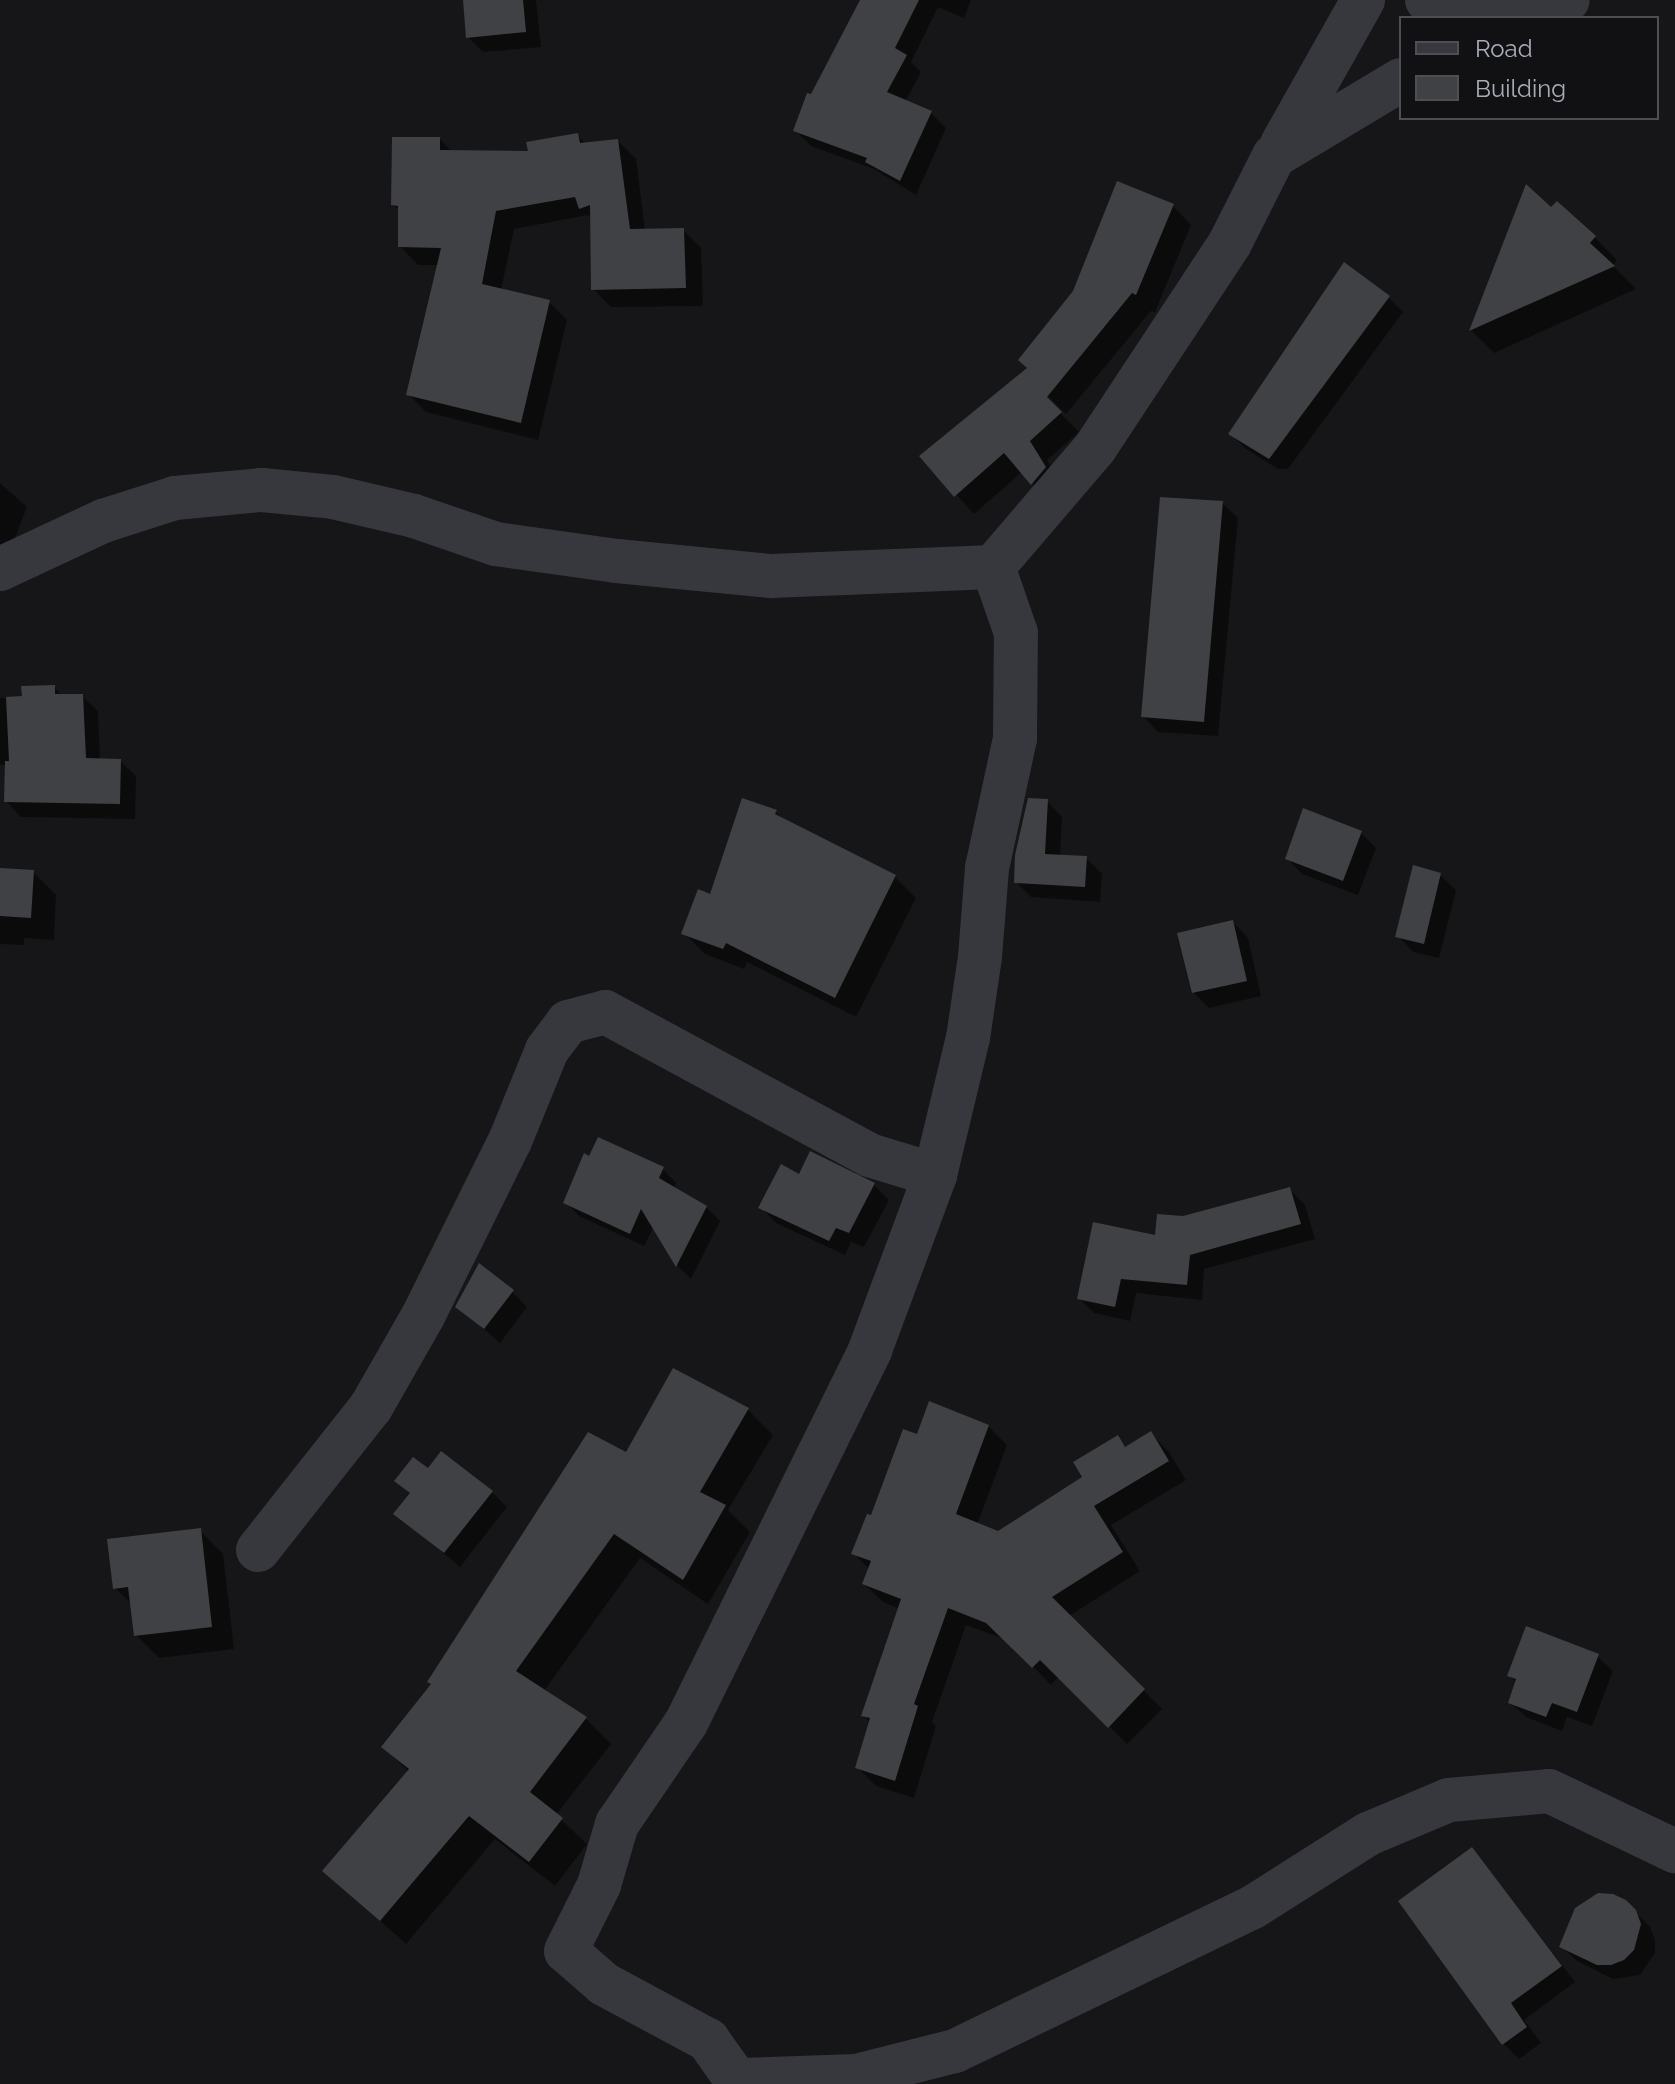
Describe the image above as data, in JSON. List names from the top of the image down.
{
  "legend": ["Road", "Building"]
}
